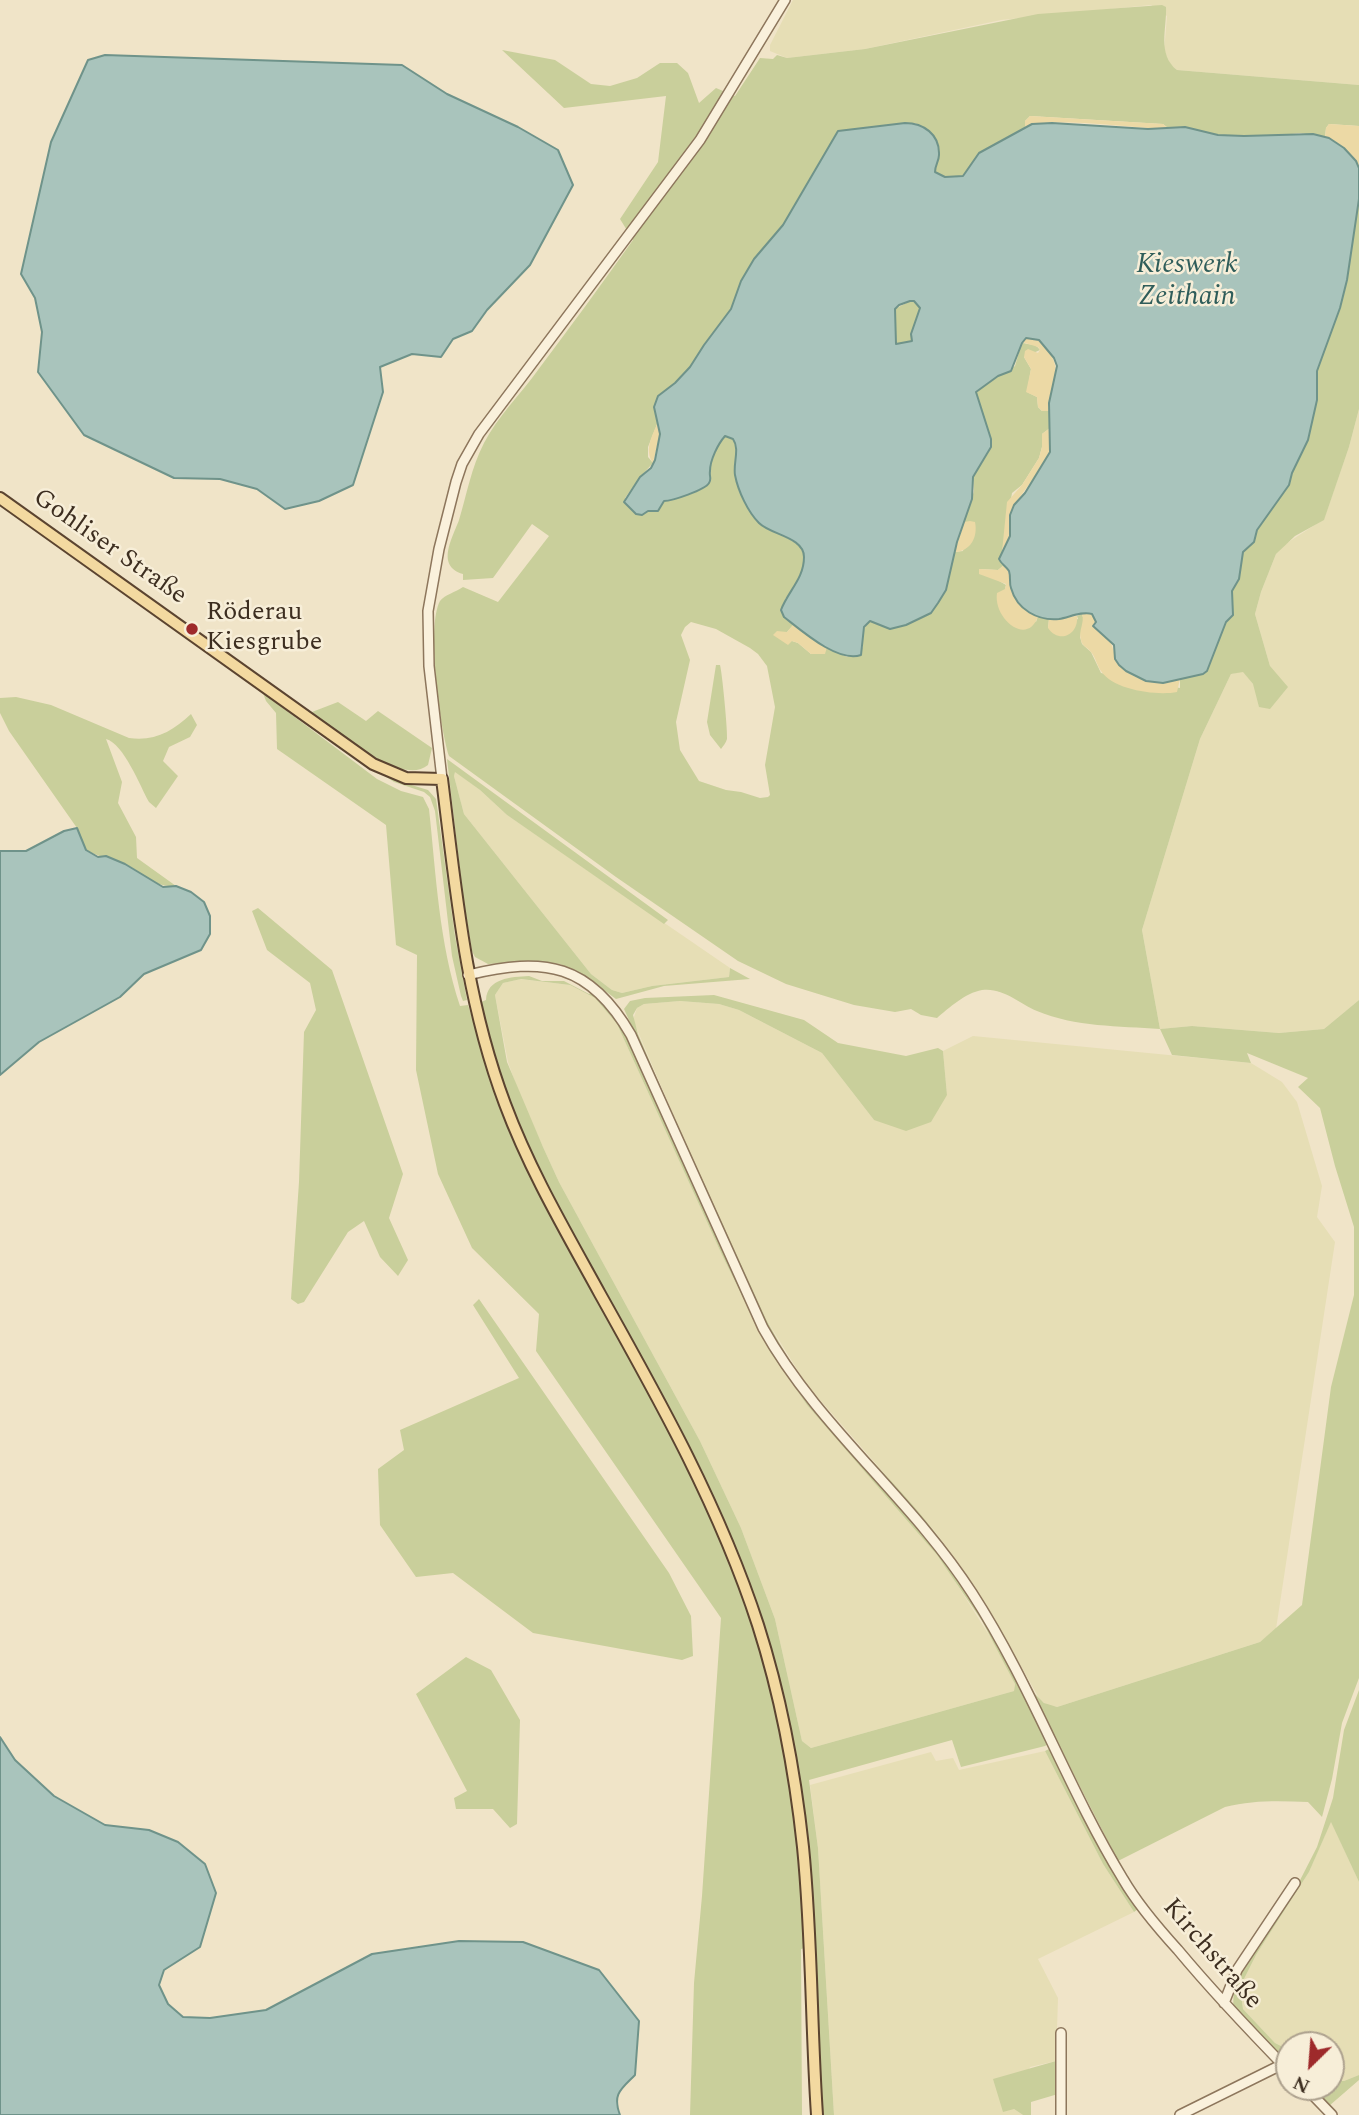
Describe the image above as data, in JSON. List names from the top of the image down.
{
  "streets": {
    "main road": ["Gohliser Straße"],
    "street": ["Kirchstraße"]
  },
  "water": ["Kieswerk Zeithain"],
  "places": ["Röderau Kiesgrube"],
  "north": "bottom left"
}
